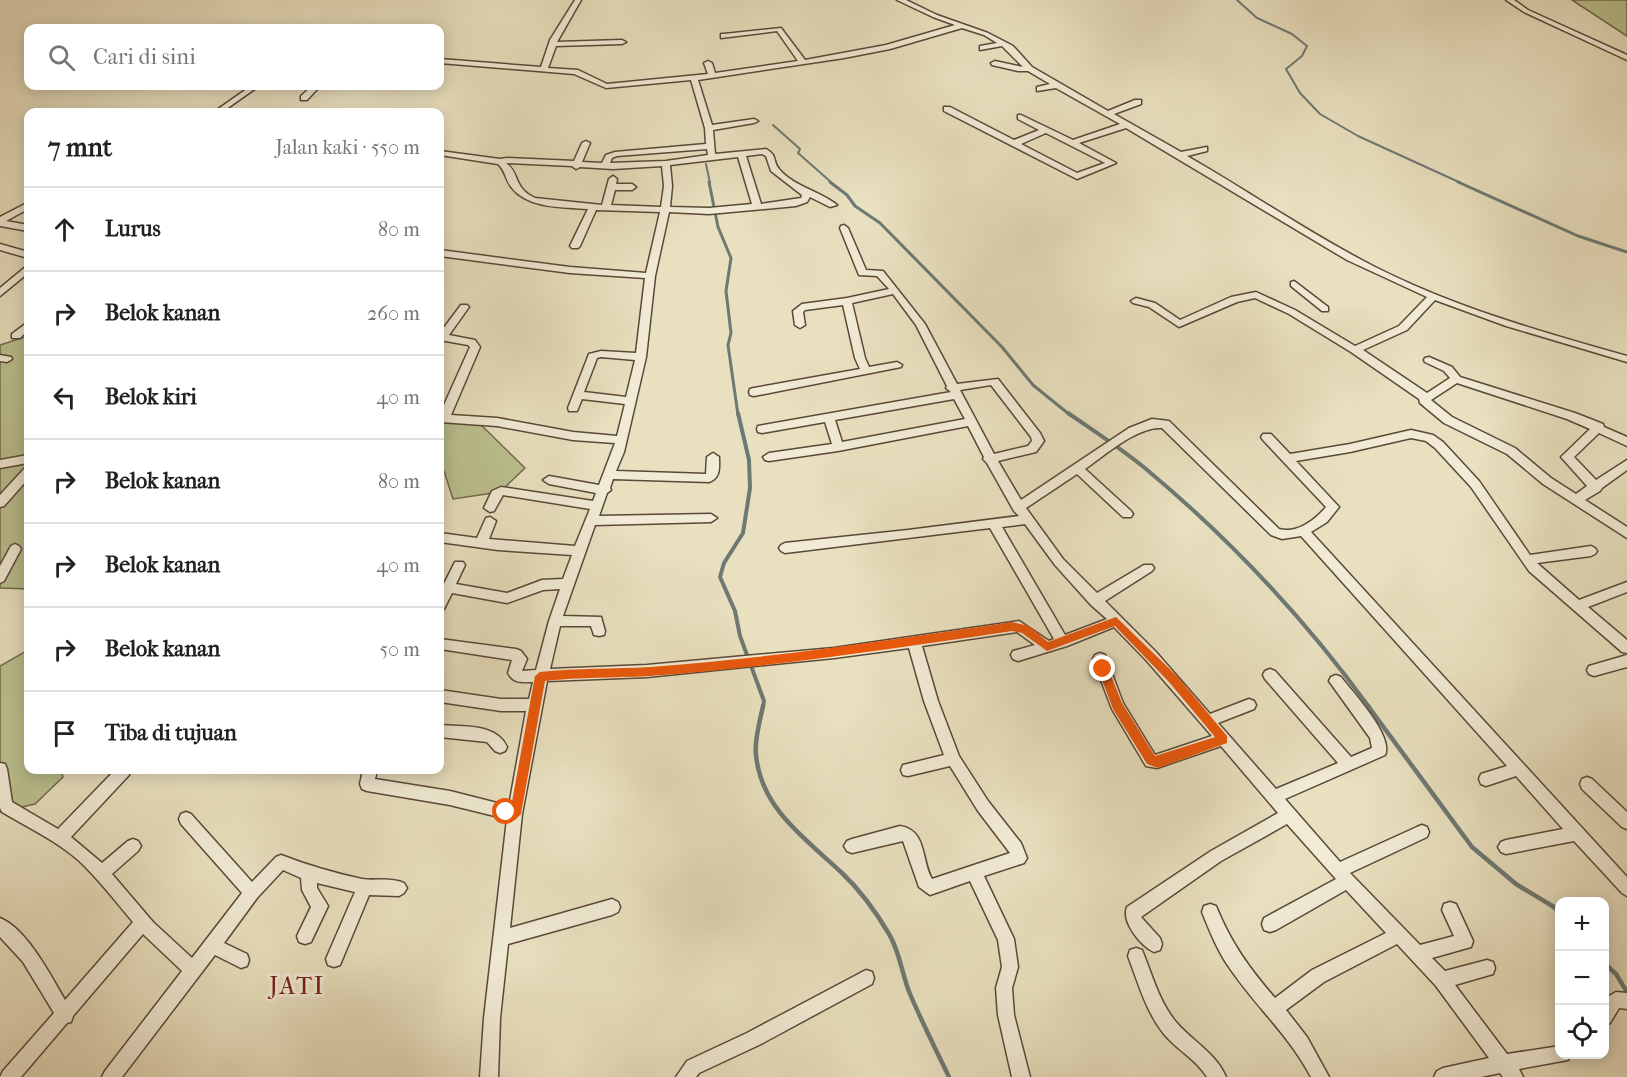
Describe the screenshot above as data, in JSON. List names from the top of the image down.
{
  "districts": ["JATI"],
  "page": {
    "search": "Cari di sini",
    "heading": ["7 mnt", "Jalan kaki · 550 m"],
    "list": [
      ["Lurus", "80 m"],
      ["Belok kanan", "260 m"],
      ["Belok kiri", "40 m"],
      ["Belok kanan", "80 m"],
      ["Belok kanan", "40 m"],
      ["Belok kanan", "50 m"],
      "Tiba di tujuan"
    ],
    "map_buttons": ["+", "−"]
  }
}
